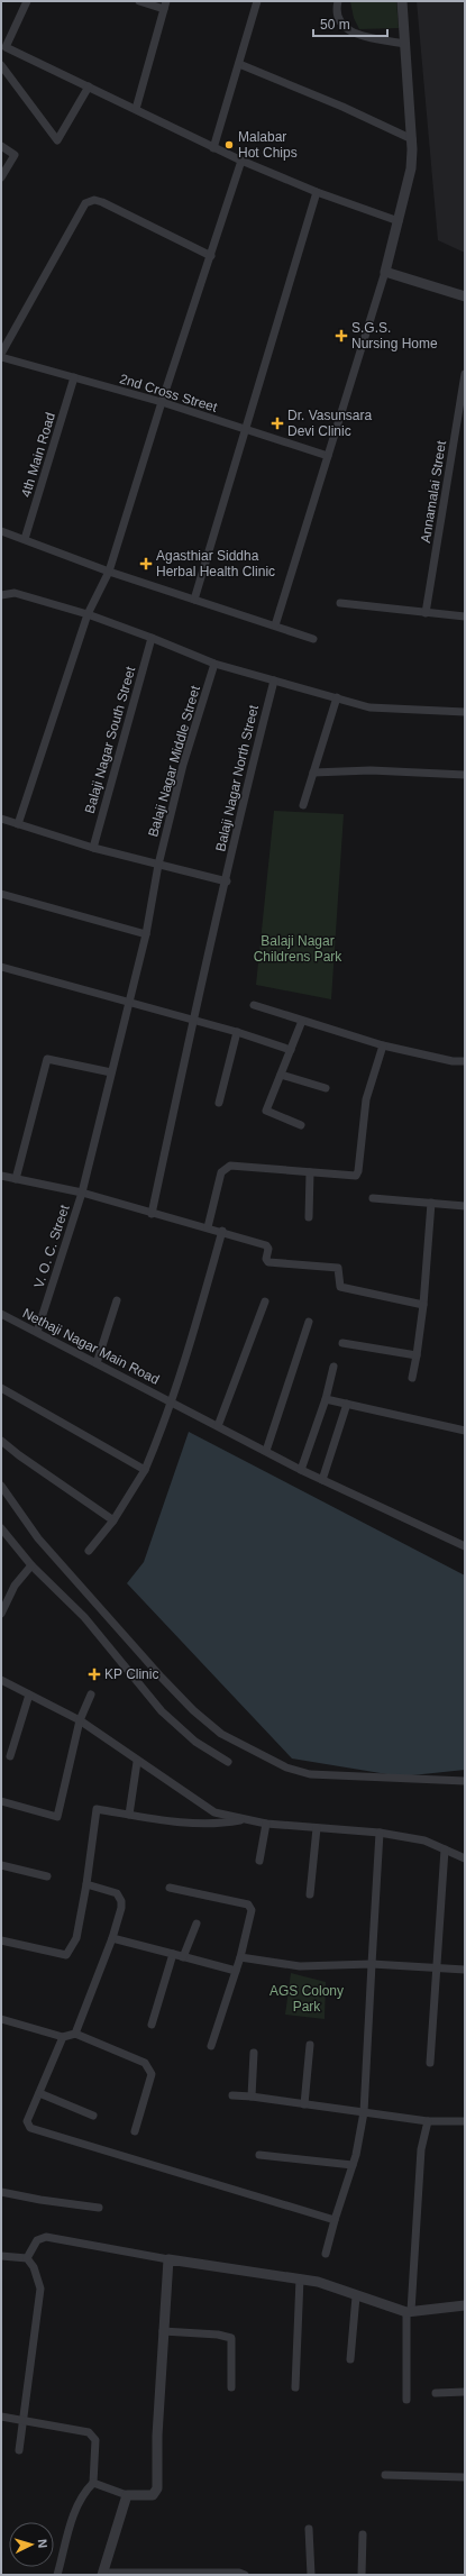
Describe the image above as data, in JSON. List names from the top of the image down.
{
  "streets": {
    "street": [
      "2nd Cross Street",
      "4th Main Road",
      "Annamalai Street",
      "Balaji Nagar South Street",
      "Balaji Nagar Middle Street",
      "Balaji Nagar North Street",
      "V. O. C. Street",
      "Nethaji Nagar Main Road"
    ]
  },
  "crossings": [
    ["2nd Cross Street", "4th Main Road"],
    ["Balaji Nagar Middle Street", "V. O. C. Street"],
    ["V. O. C. Street", "Nethaji Nagar Main Road"]
  ],
  "parks": ["Balaji Nagar Childrens Park", "AGS Colony Park"],
  "places": {
    "other": ["Malabar Hot Chips"],
    "health": [
      "S.G.S. Nursing Home",
      "Dr. Vasunsara Devi Clinic",
      "Agasthiar Siddha Herbal Health Clinic",
      "KP Clinic"
    ]
  },
  "scale_bar": "50 m",
  "north": "right"
}
